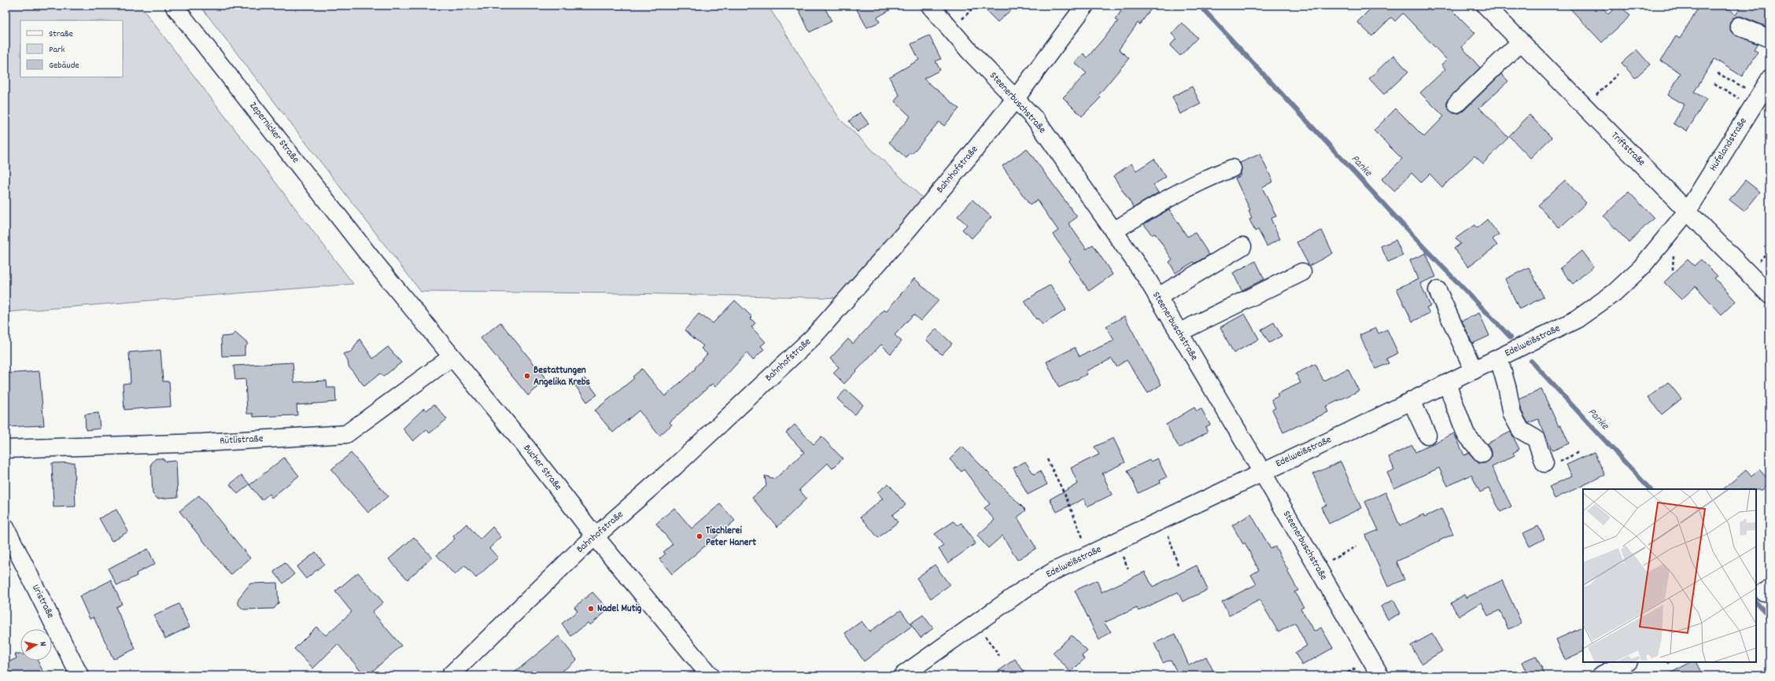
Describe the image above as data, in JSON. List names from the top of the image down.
{
  "streets": {
    "street": [
      "Steenerbuschstraße",
      "Zepernicker Straße",
      "Hufelandstraße",
      "Triftstraße",
      "Bahnhofstraße",
      "Edelweißstraße",
      "Rütlistraße",
      "Bucher Straße",
      "Uristraße"
    ]
  },
  "crossings": [
    ["Steenerbuschstraße", "Bahnhofstraße"],
    ["Steenerbuschstraße", "Edelweißstraße"],
    ["Zepernicker Straße", "Bucher Straße"],
    ["Hufelandstraße", "Triftstraße"],
    ["Hufelandstraße", "Edelweißstraße"],
    ["Triftstraße", "Edelweißstraße"],
    ["Bahnhofstraße", "Bucher Straße"],
    ["Rütlistraße", "Bucher Straße"]
  ],
  "water": ["Panke"],
  "places": ["Bestattungen Angelika Krebs", "Tischlerei Peter Hanert", "Nadel Mutig"],
  "legend": ["Straße", "Park", "Gebäude"],
  "north": "right"
}
